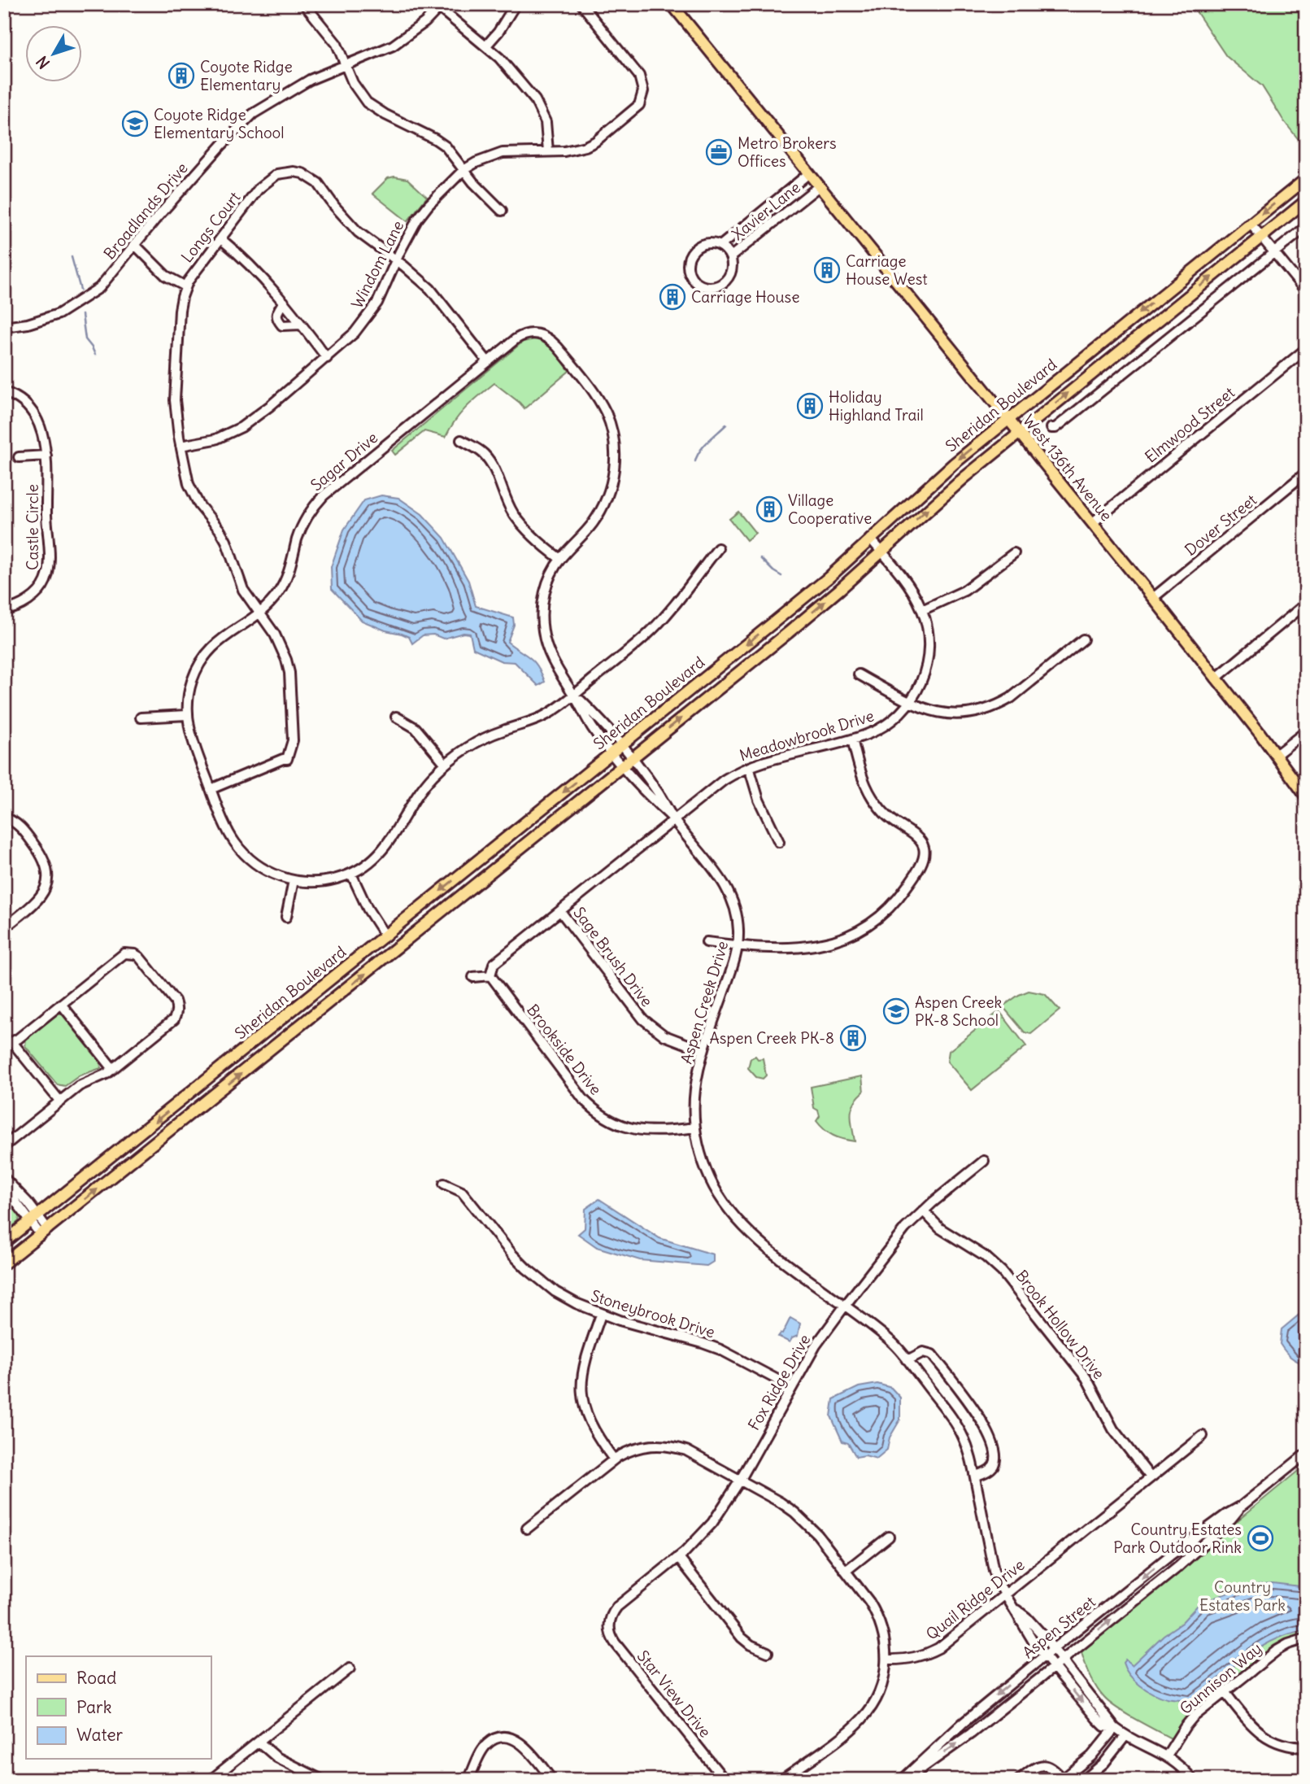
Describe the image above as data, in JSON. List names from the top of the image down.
{
  "streets": {
    "main road": ["Sheridan Boulevard", "West 136th Avenue"],
    "street": [
      "Broadlands Drive",
      "Xavier Lane",
      "Longs Court",
      "Windom Lane",
      "Elmwood Street",
      "Sagar Drive",
      "Dover Street",
      "Castle Circle",
      "Meadowbrook Drive",
      "Sage Brush Drive",
      "Aspen Creek Drive",
      "Brookside Drive",
      "Stoneybrook Drive",
      "Brook Hollow Drive",
      "Fox Ridge Drive",
      "Quail Ridge Drive",
      "Aspen Street",
      "Gunnison Way",
      "Star View Drive"
    ]
  },
  "crossings": [
    ["Xavier Lane", "West 136th Avenue"],
    ["Longs Court", "Windom Lane"],
    ["Longs Court", "Sagar Drive"],
    ["Sheridan Boulevard", "West 136th Avenue"],
    ["Sheridan Boulevard", "Meadowbrook Drive"],
    ["Sheridan Boulevard", "Aspen Creek Drive"],
    ["Elmwood Street", "West 136th Avenue"],
    ["West 136th Avenue", "Dover Street"],
    ["Meadowbrook Drive", "Sage Brush Drive"],
    ["Meadowbrook Drive", "Aspen Creek Drive"],
    ["Meadowbrook Drive", "Brookside Drive"],
    ["Sage Brush Drive", "Aspen Creek Drive"],
    ["Aspen Creek Drive", "Brookside Drive"],
    ["Aspen Creek Drive", "Fox Ridge Drive"],
    ["Aspen Creek Drive", "Quail Ridge Drive"],
    ["Aspen Creek Drive", "Aspen Street"],
    ["Stoneybrook Drive", "Fox Ridge Drive"],
    ["Brook Hollow Drive", "Fox Ridge Drive"],
    ["Brook Hollow Drive", "Quail Ridge Drive"],
    ["Fox Ridge Drive", "Star View Drive"]
  ],
  "parks": ["Country Estates Park"],
  "places": {
    "building": [
      "Coyote Ridge Elementary",
      "Carriage House West",
      "Carriage House",
      "Holiday Highland Trail",
      "Village Cooperative",
      "Aspen Creek PK-8"
    ],
    "school or university": ["Coyote Ridge Elementary School", "Aspen Creek PK-8 School"],
    "office": ["Metro Brokers Offices"],
    "sports": ["Country Estates Park Outdoor Rink"]
  },
  "legend": ["Road", "Park", "Water"],
  "north": "bottom left"
}
